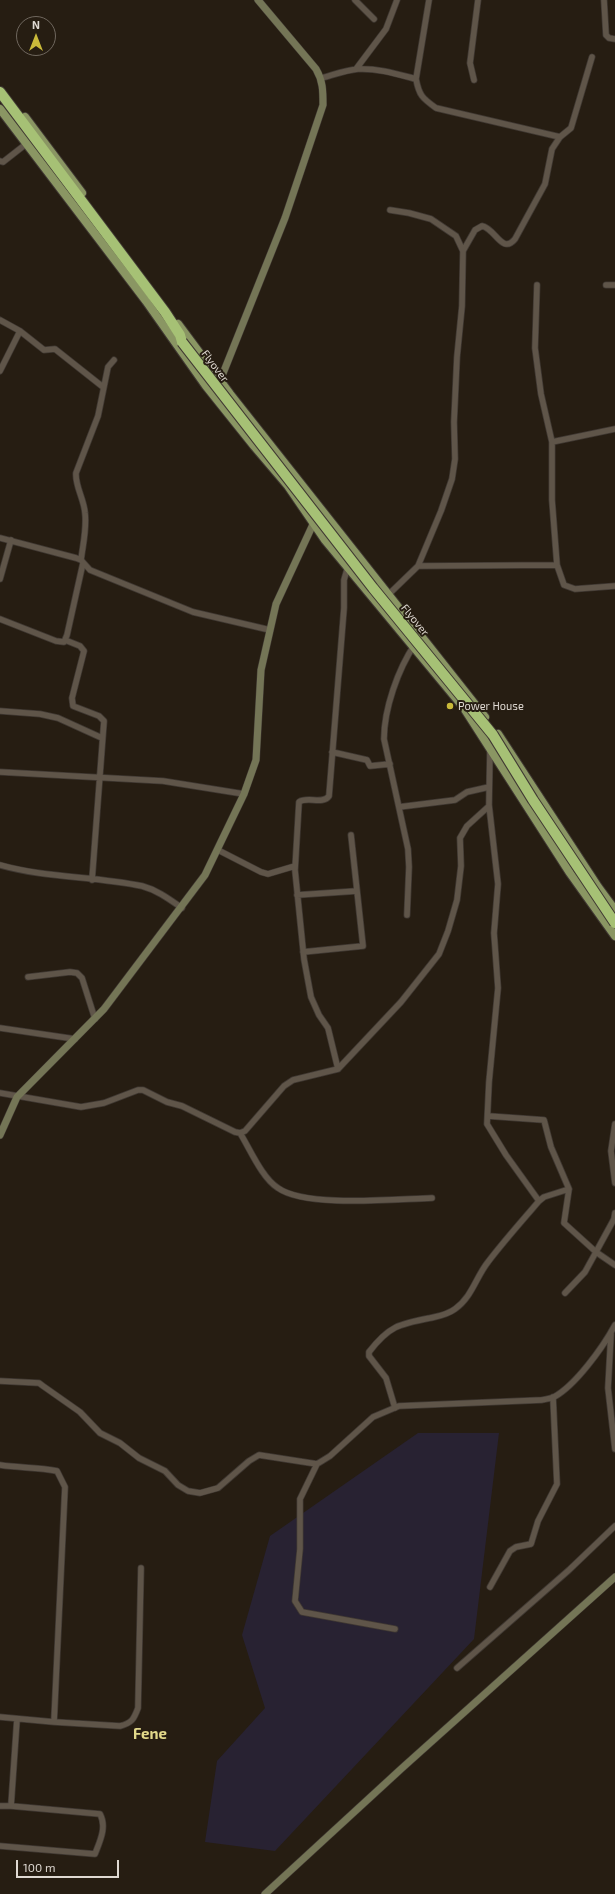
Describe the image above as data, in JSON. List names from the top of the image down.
{
  "streets": {
    "highway": ["Flyover"]
  },
  "districts": ["Fene"],
  "places": ["Power House"],
  "scale_bar": "100 m",
  "north": "top"
}
